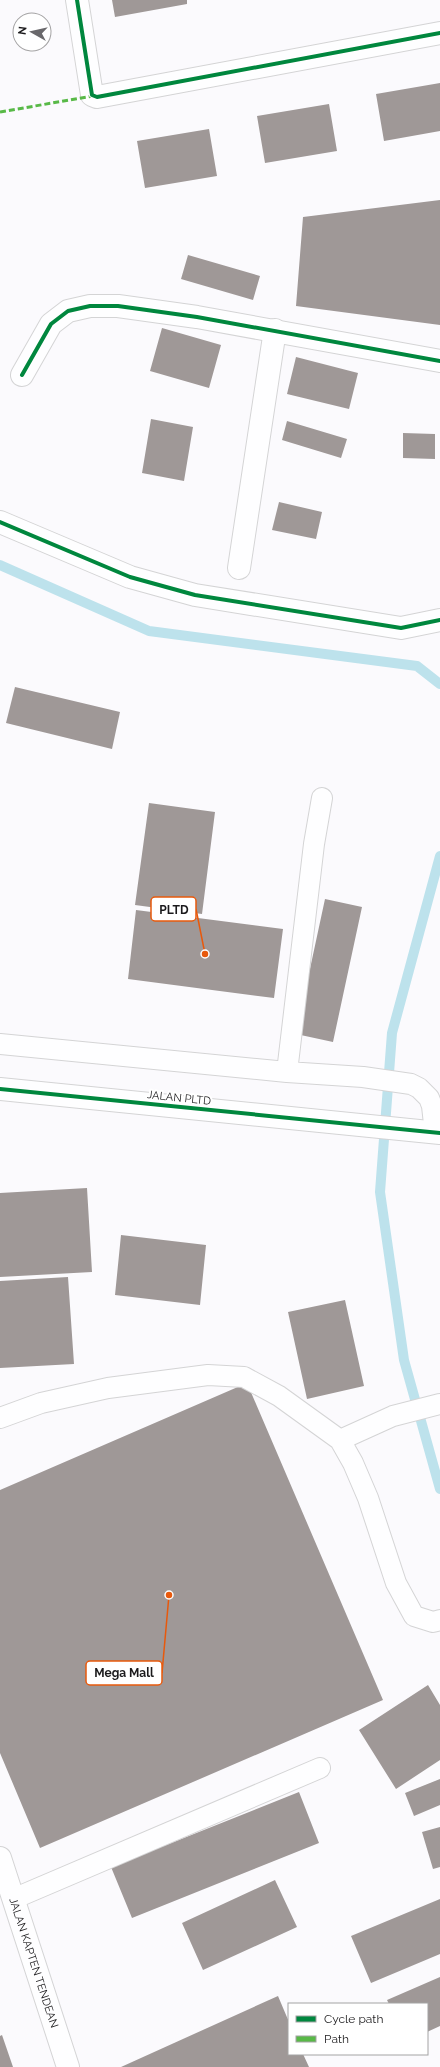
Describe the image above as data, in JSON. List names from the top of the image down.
{
  "streets": {
    "street": ["JALAN PLTD", "JALAN KAPTEN TENDEAN"]
  },
  "places": ["PLTD", "Mega Mall"],
  "legend": ["Cycle path", "Path"],
  "north": "left"
}
